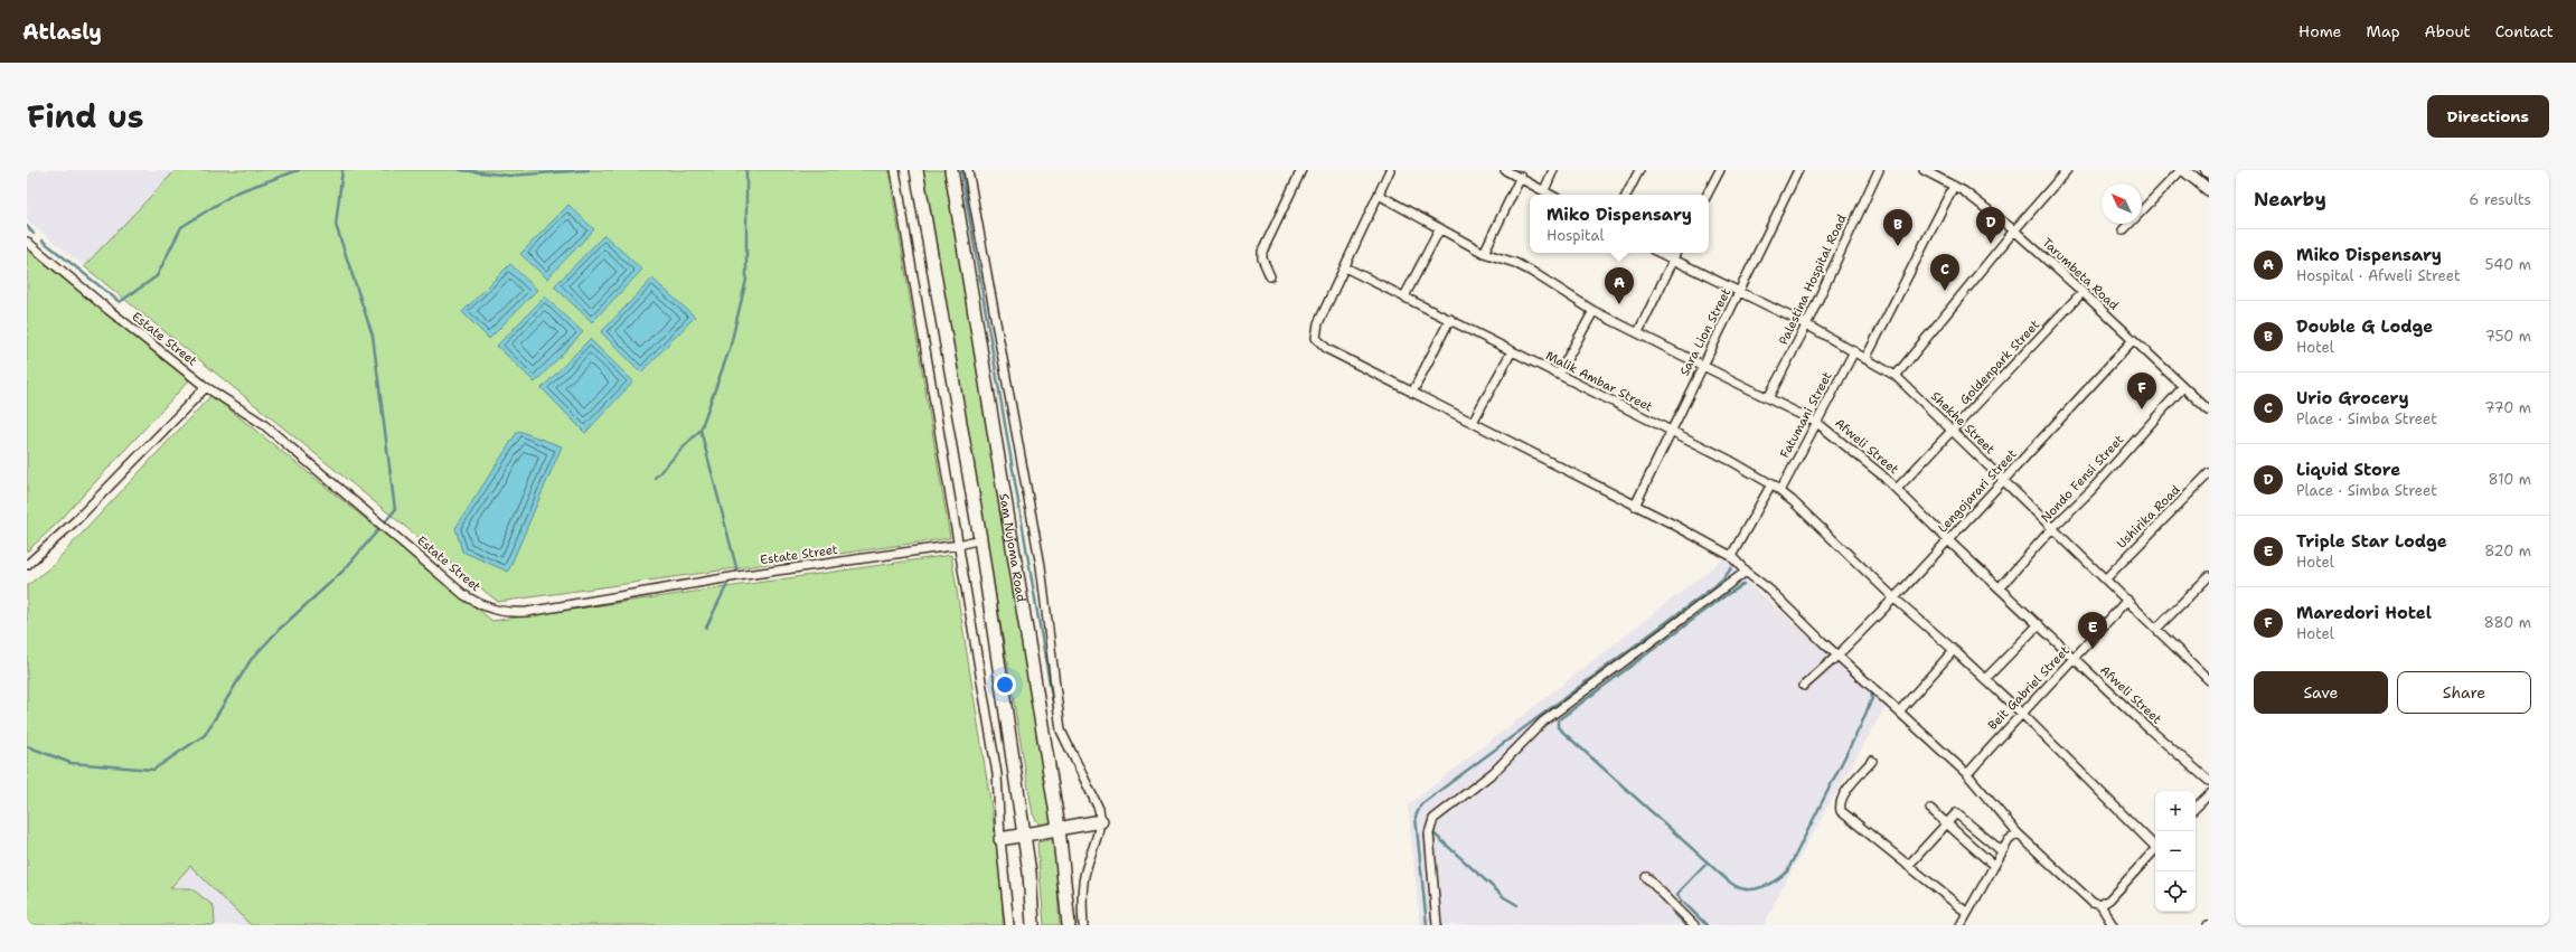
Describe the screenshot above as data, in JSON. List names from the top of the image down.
{
  "streets": {
    "main road": ["Sam Nujoma Road"],
    "street": [
      "Tarumbeta Road",
      "Palestina Hospital Road",
      "Sara Lion Street",
      "Estate Street",
      "Goldenpark Street",
      "Malik Ambar Street",
      "Fatumani Street",
      "Shekhe Street",
      "Afweli Street",
      "Nondo Fensi Street",
      "Lengojarari Street",
      "Ushirika Road",
      "Beit Gabriel Street"
    ]
  },
  "crossings": [
    ["Tarumbeta Road", "Goldenpark Street"],
    ["Tarumbeta Road", "Nondo Fensi Street"],
    ["Tarumbeta Road", "Lengojarari Street"],
    ["Palestina Hospital Road", "Shekhe Street"],
    ["Palestina Hospital Road", "Afweli Street"],
    ["Sara Lion Street", "Malik Ambar Street"],
    ["Sara Lion Street", "Shekhe Street"],
    ["Sara Lion Street", "Afweli Street"],
    ["Goldenpark Street", "Shekhe Street"],
    ["Goldenpark Street", "Afweli Street"],
    ["Malik Ambar Street", "Fatumani Street"],
    ["Malik Ambar Street", "Lengojarari Street"],
    ["Malik Ambar Street", "Beit Gabriel Street"],
    ["Fatumani Street", "Shekhe Street"],
    ["Fatumani Street", "Afweli Street"],
    ["Shekhe Street", "Nondo Fensi Street"],
    ["Shekhe Street", "Lengojarari Street"],
    ["Shekhe Street", "Ushirika Road"],
    ["Shekhe Street", "Beit Gabriel Street"],
    ["Afweli Street", "Nondo Fensi Street"],
    ["Afweli Street", "Lengojarari Street"],
    ["Afweli Street", "Beit Gabriel Street"]
  ],
  "north": "top left",
  "page": {
    "header": "Atlasly",
    "nav": [
      "Home",
      "Map",
      "About",
      "Contact"
    ],
    "title": "Find us",
    "buttons": [
      "Directions",
      ["Save", "Share"]
    ],
    "heading": ["Nearby", "6 results"],
    "popup": ["Miko Dispensary", "Hospital"],
    "pins": [
      "D",
      "B",
      "C",
      "A",
      "F",
      "E"
    ],
    "list": [
      {
        "mark": "A",
        "name": "Miko Dispensary",
        "note": "Hospital · Afweli Street",
        "value": "540 m"
      },
      {
        "mark": "B",
        "name": "Double G Lodge",
        "note": "Hotel",
        "value": "750 m"
      },
      {
        "mark": "C",
        "name": "Urio Grocery",
        "note": "Place · Simba Street",
        "value": "770 m"
      },
      {
        "mark": "D",
        "name": "Liquid Store",
        "note": "Place · Simba Street",
        "value": "810 m"
      },
      {
        "mark": "E",
        "name": "Triple Star Lodge",
        "note": "Hotel",
        "value": "820 m"
      },
      {
        "mark": "F",
        "name": "Maredori Hotel",
        "note": "Hotel",
        "value": "880 m"
      }
    ],
    "map_buttons": ["+", "−"]
  }
}
